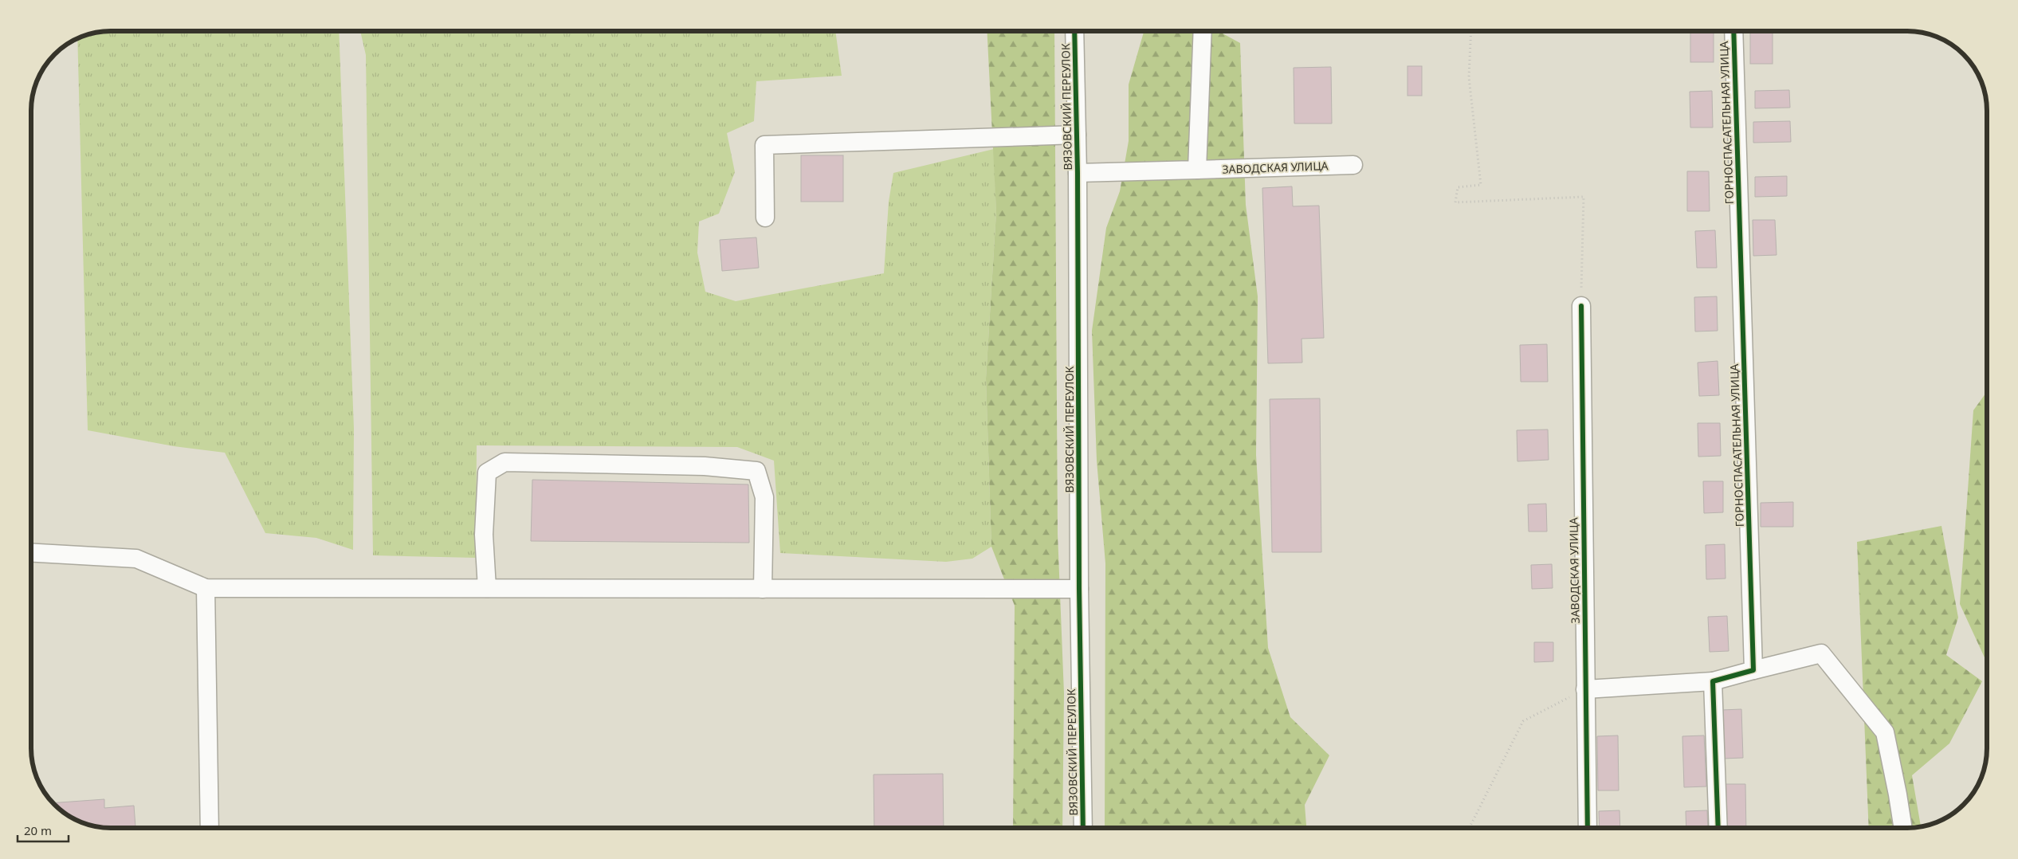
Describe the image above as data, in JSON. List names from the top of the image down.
{
  "streets": {
    "street": ["ВЯЗОВСКИЙ ПЕРЕУЛОК", "ГОРНОСПАСАТЕЛЬНАЯ УЛИЦА", "ЗАВОДСКАЯ УЛИЦА"]
  },
  "crossings": [
    ["ВЯЗОВСКИЙ ПЕРЕУЛОК", "ЗАВОДСКАЯ УЛИЦА"]
  ],
  "scale_bar": "20 m"
}
